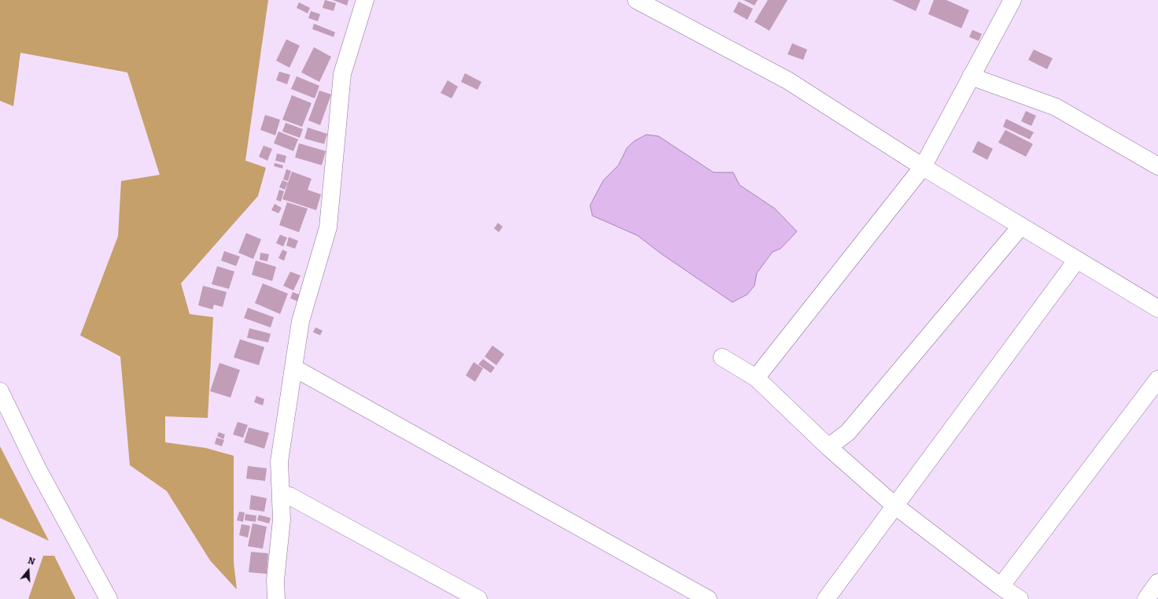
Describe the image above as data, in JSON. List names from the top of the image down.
{
  "north": "top"
}
